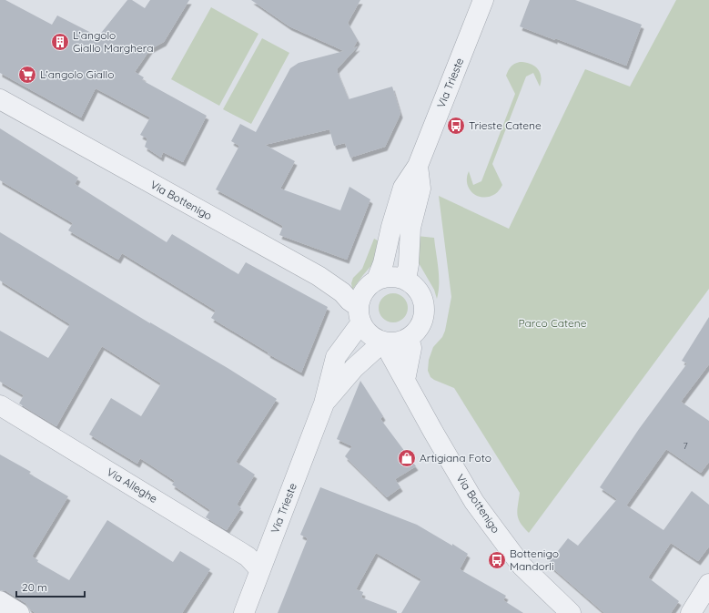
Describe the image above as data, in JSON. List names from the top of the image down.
{
  "streets": {
    "street": ["Via Trieste", "Via Bottenigo", "Via Alleghe"]
  },
  "crossings": [
    ["Via Trieste", "Via Bottenigo"],
    ["Via Trieste", "Via Alleghe"]
  ],
  "parks": ["Parco Catene"],
  "places": {
    "building": ["L’angolo Giallo Marghera"],
    "supermarket": ["L’angolo Giallo"],
    "bus stop": ["Trieste Catene", "Bottenigo Mandorli"],
    "shop": ["Artigiana Foto"]
  },
  "house_numbers": ["7"],
  "scale_bar": "20 m"
}
